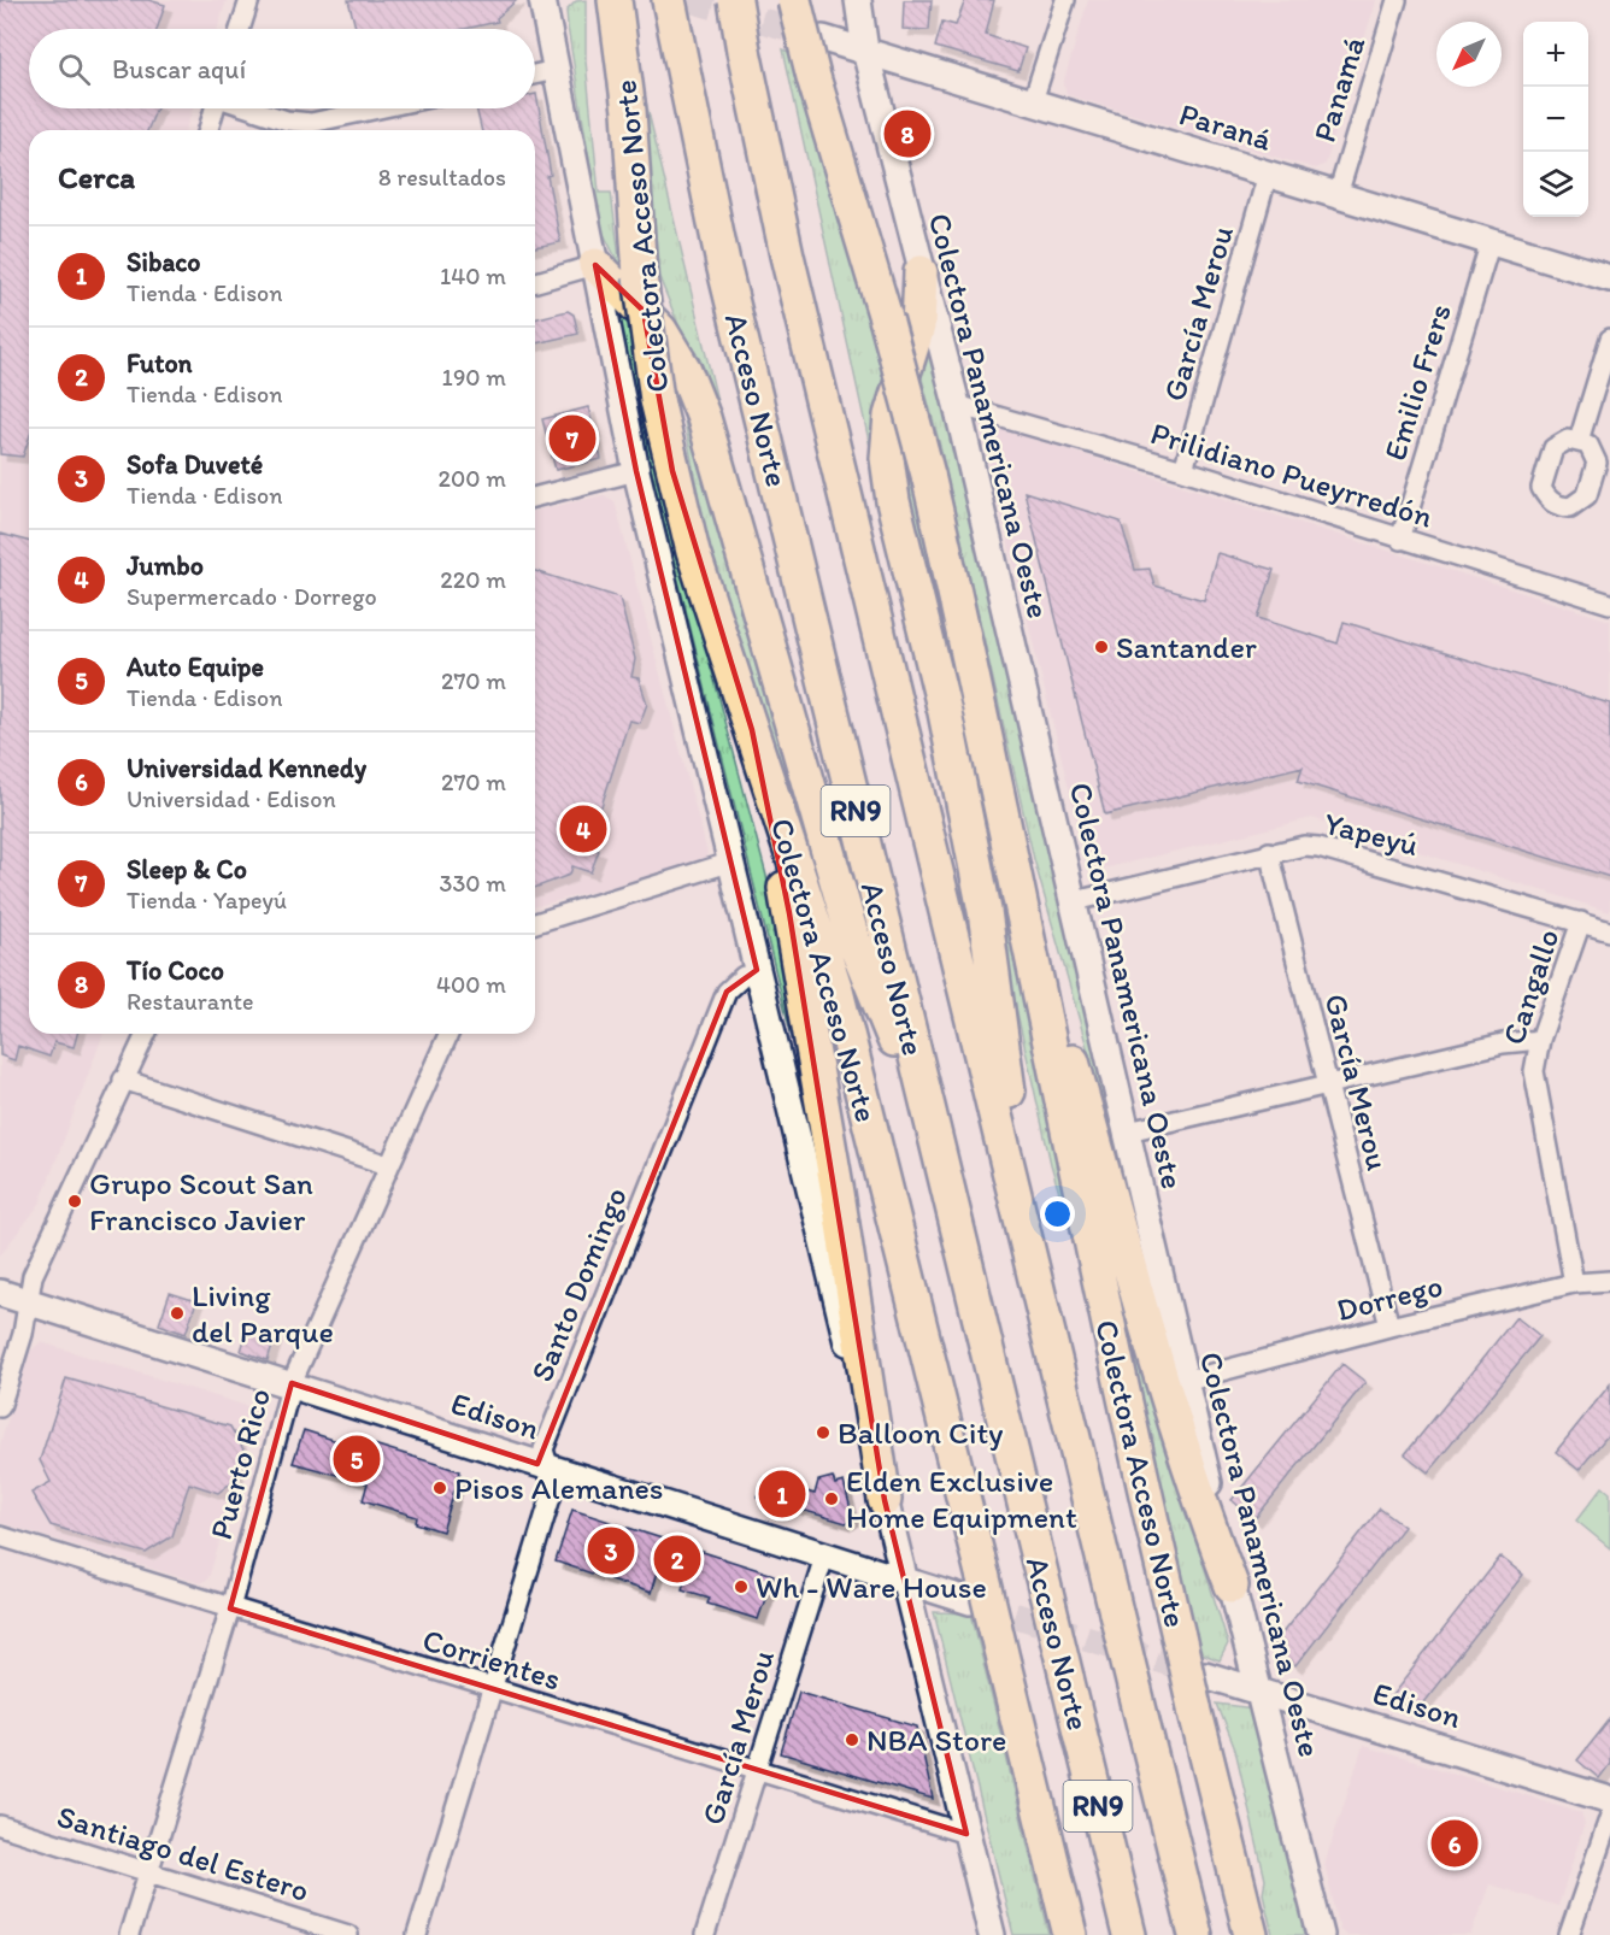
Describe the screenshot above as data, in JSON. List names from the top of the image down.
{
  "streets": {
    "highway": ["Colectora Acceso Norte", "Acceso Norte", "RN9"],
    "street": [
      "Panamá",
      "Paraná",
      "García Merou",
      "Emilio Frers",
      "Colectora Panamericana Oeste",
      "Prilidiano Pueyrredón",
      "Yapeyú",
      "Cangallo",
      "Santo Domingo",
      "Dorrego",
      "Edison",
      "Puerto Rico",
      "Corrientes",
      "Santiago del Estero"
    ]
  },
  "crossings": [
    ["Panamá", "Paraná"],
    ["Paraná", "García Merou"],
    ["Paraná", "Emilio Frers"],
    ["Paraná", "Colectora Panamericana Oeste"],
    ["Colectora Acceso Norte", "Edison"],
    ["García Merou", "Prilidiano Pueyrredón"],
    ["García Merou", "Yapeyú"],
    ["García Merou", "Dorrego"],
    ["García Merou", "Edison"],
    ["García Merou", "Corrientes"],
    ["Emilio Frers", "Prilidiano Pueyrredón"],
    ["Colectora Panamericana Oeste", "Prilidiano Pueyrredón"],
    ["Colectora Panamericana Oeste", "Yapeyú"],
    ["Colectora Panamericana Oeste", "Dorrego"],
    ["Colectora Panamericana Oeste", "Edison"],
    ["Yapeyú", "Cangallo"],
    ["Cangallo", "Dorrego"],
    ["Santo Domingo", "Edison"],
    ["Santo Domingo", "Corrientes"],
    ["Edison", "Puerto Rico"],
    ["Puerto Rico", "Corrientes"],
    ["Puerto Rico", "Santiago del Estero"]
  ],
  "places": [
    "Santander",
    "Grupo Scout San Francisco Javier",
    "Living del Parque",
    "Balloon City",
    "Pisos Alemanes",
    "Elden Exclusive Home Equipment",
    "Wh - Ware House",
    "NBA Store"
  ],
  "north": "bottom left",
  "page": {
    "map_buttons": ["+", "−"],
    "search": "Buscar aquí",
    "pins": [
      "8",
      "7",
      "4",
      "5",
      "1",
      "3",
      "2",
      "6"
    ],
    "heading": ["Cerca", "8 resultados"],
    "list": [
      {
        "mark": "1",
        "name": "Sibaco",
        "note": "Tienda · Edison",
        "value": "140 m"
      },
      {
        "mark": "2",
        "name": "Futon",
        "note": "Tienda · Edison",
        "value": "190 m"
      },
      {
        "mark": "3",
        "name": "Sofa Duveté",
        "note": "Tienda · Edison",
        "value": "200 m"
      },
      {
        "mark": "4",
        "name": "Jumbo",
        "note": "Supermercado · Dorrego",
        "value": "220 m"
      },
      {
        "mark": "5",
        "name": "Auto Equipe",
        "note": "Tienda · Edison",
        "value": "270 m"
      },
      {
        "mark": "6",
        "name": "Universidad Kennedy",
        "note": "Universidad · Edison",
        "value": "270 m"
      },
      {
        "mark": "7",
        "name": "Sleep & Co",
        "note": "Tienda · Yapeyú",
        "value": "330 m"
      },
      {
        "mark": "8",
        "name": "Tío Coco",
        "note": "Restaurante",
        "value": "400 m"
      }
    ]
  }
}
